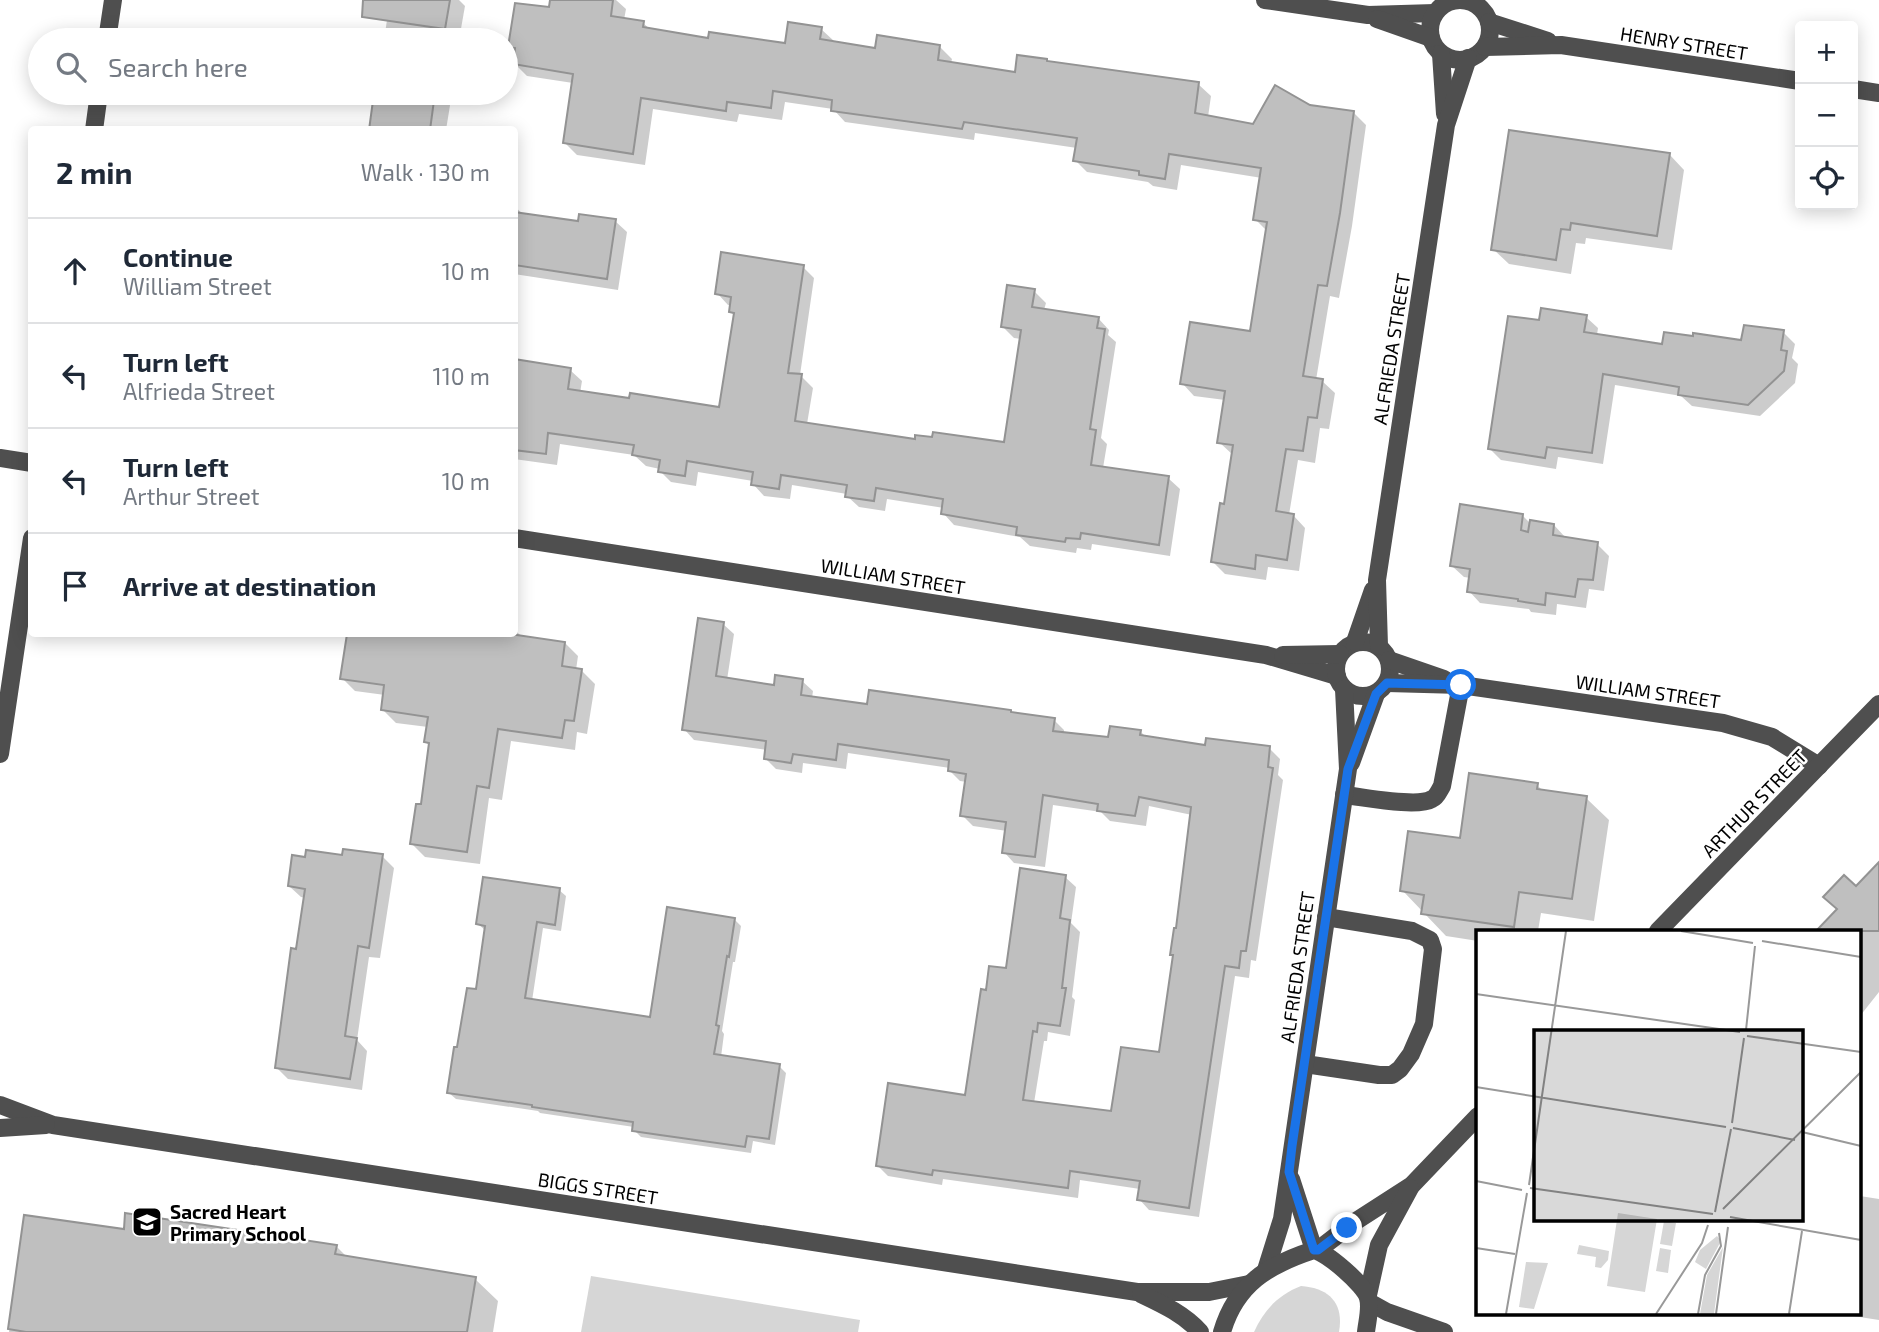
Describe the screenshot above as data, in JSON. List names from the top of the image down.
{
  "streets": {
    "street": [
      "HENRY STREET",
      "ALFRIEDA STREET",
      "WILLIAM STREET",
      "ARTHUR STREET",
      "BIGGS STREET"
    ]
  },
  "crossings": [
    ["HENRY STREET", "ALFRIEDA STREET"],
    ["ALFRIEDA STREET", "WILLIAM STREET"],
    ["WILLIAM STREET", "ARTHUR STREET"]
  ],
  "places": {
    "school or university": ["Sacred Heart Primary School"]
  },
  "page": {
    "map_buttons": ["+", "−"],
    "search": "Search here",
    "heading": ["2 min", "Walk · 130 m"],
    "list": [
      ["Continue", "William Street", "10 m"],
      ["Turn left", "Alfrieda Street", "110 m"],
      ["Turn left", "Arthur Street", "10 m"],
      "Arrive at destination"
    ]
  }
}
